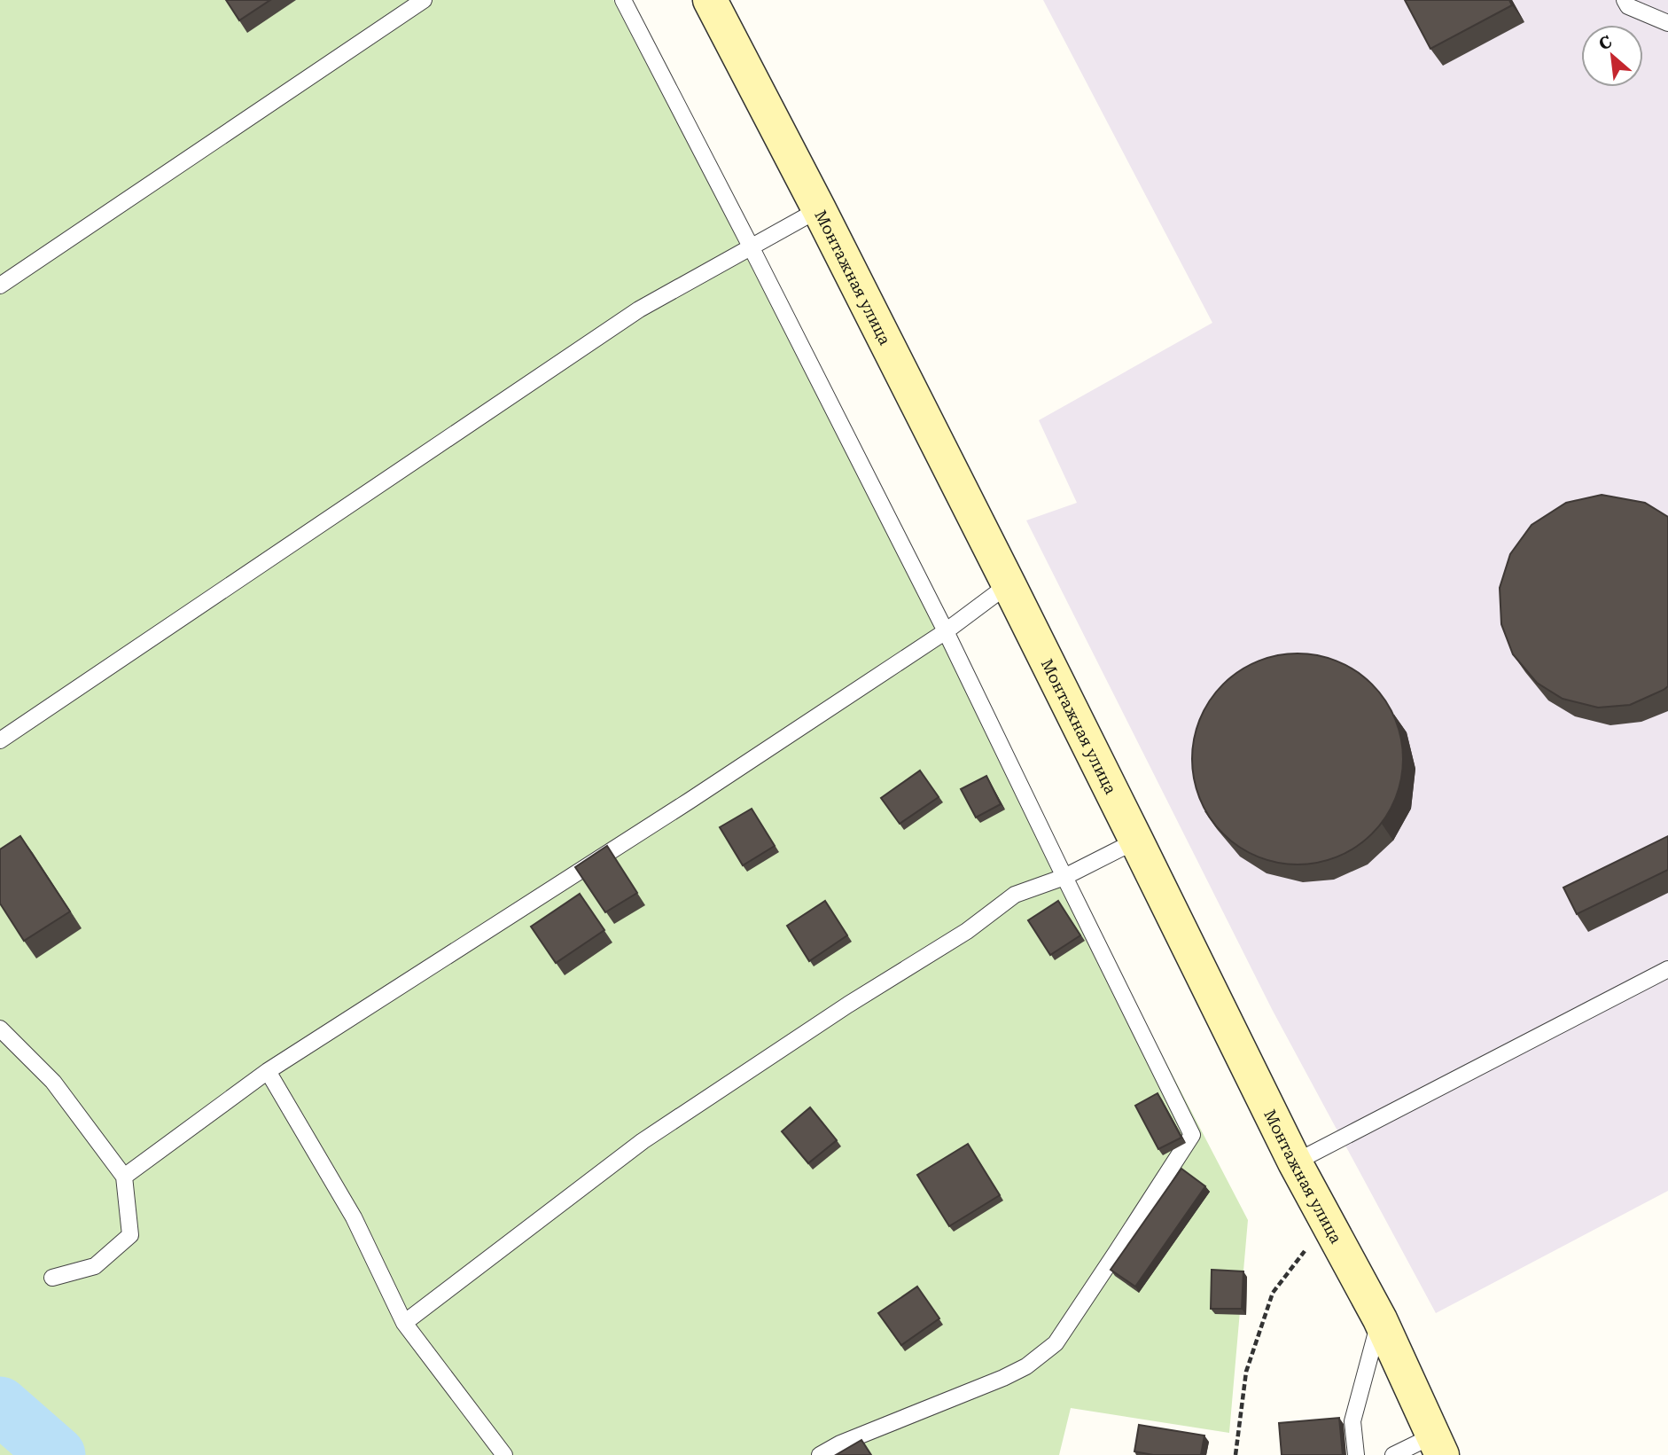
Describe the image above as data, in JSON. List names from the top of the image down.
{
  "streets": {
    "street": ["Монтажная улица"]
  },
  "north": "top left"
}
